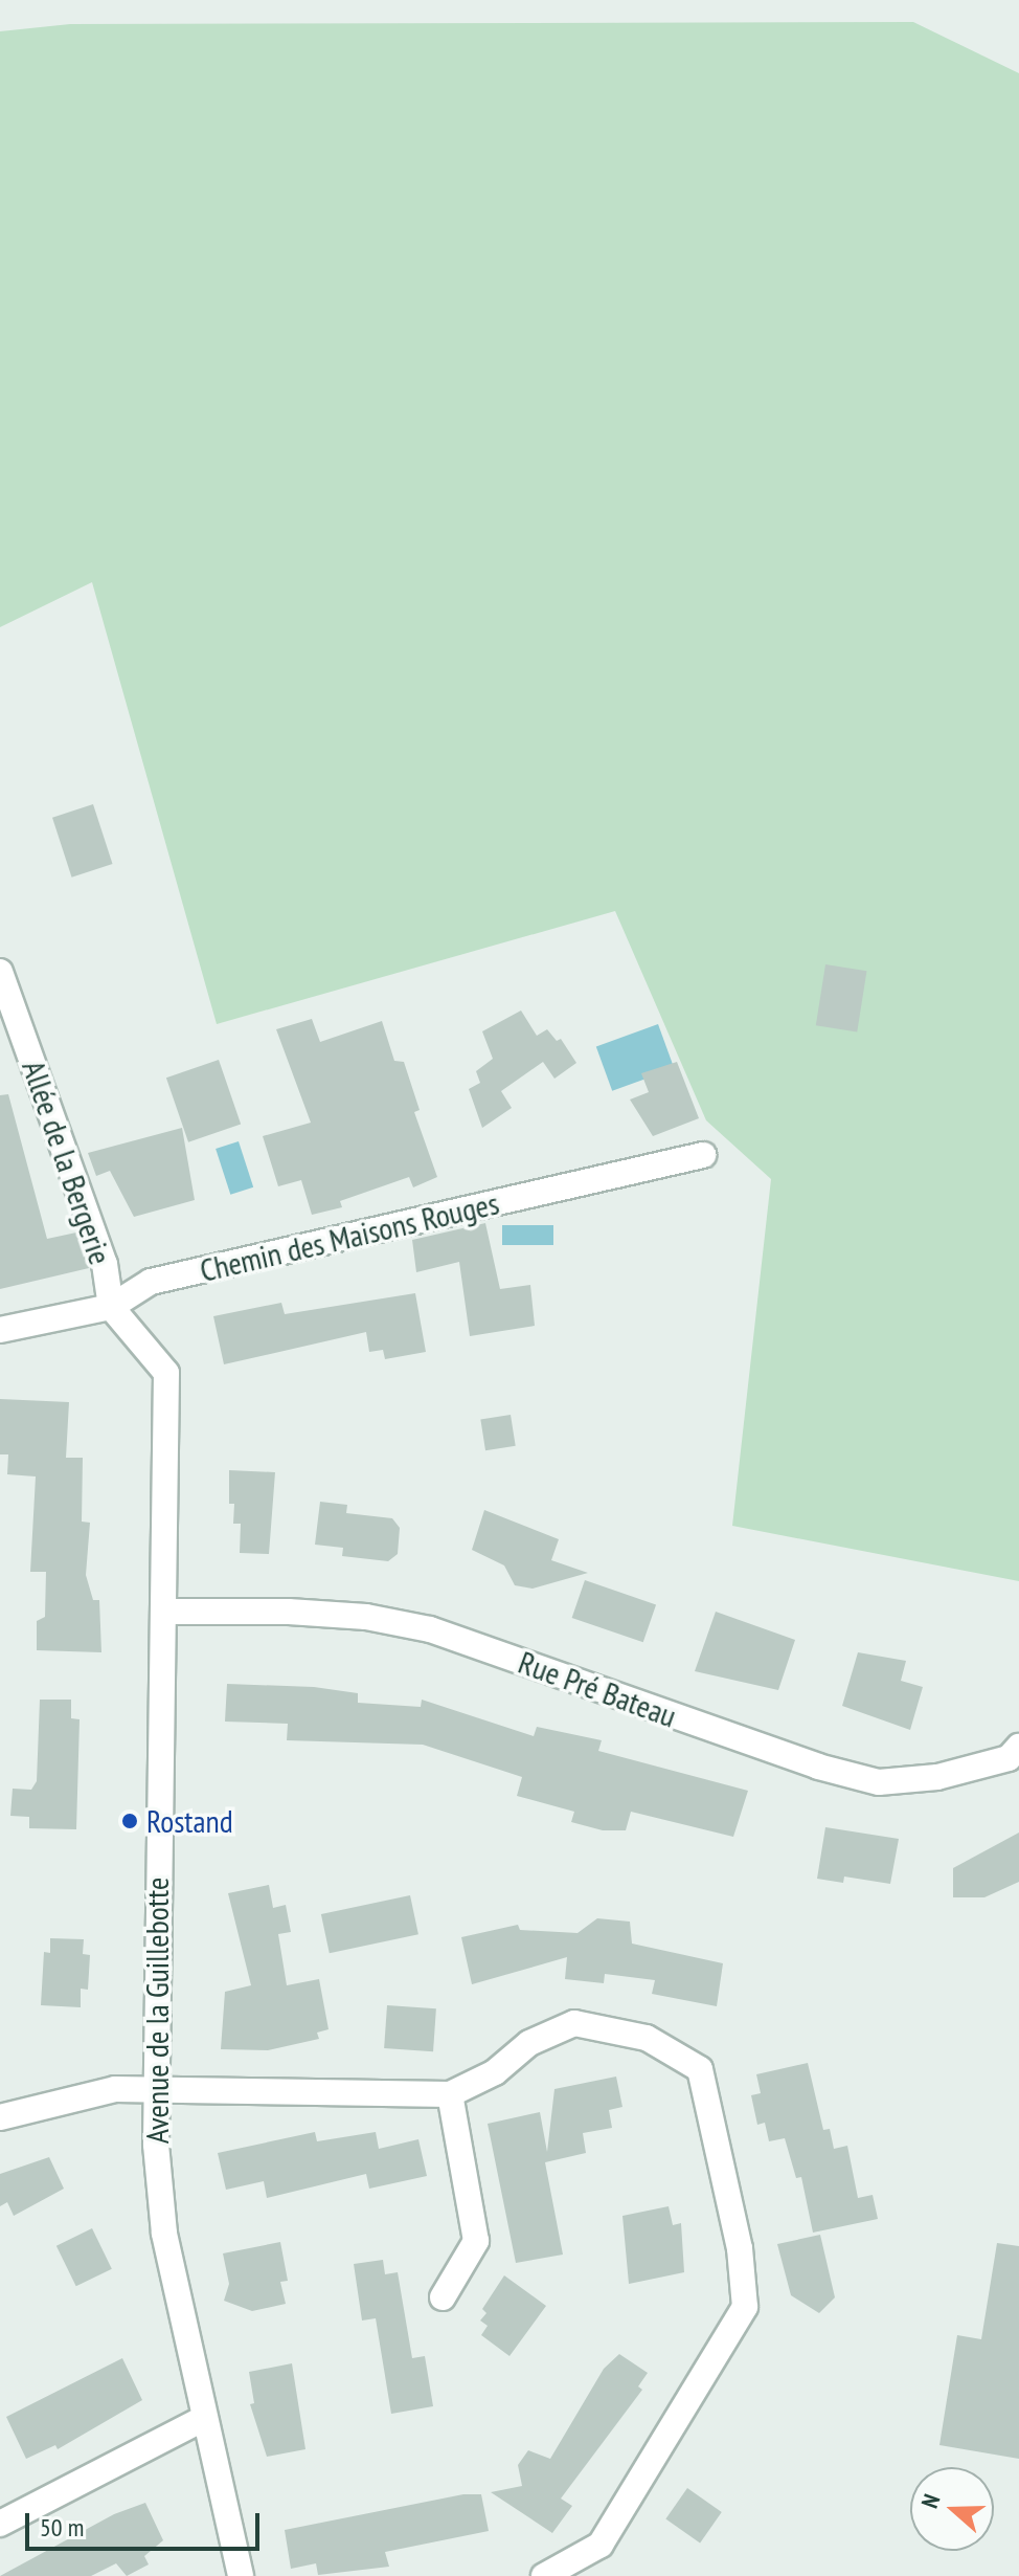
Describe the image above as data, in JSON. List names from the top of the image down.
{
  "streets": {
    "street": [
      "Allée de la Bergerie",
      "Chemin des Maisons Rouges",
      "Rue Pré Bateau",
      "Avenue de la Guillebotte"
    ]
  },
  "crossings": [
    ["Allée de la Bergerie", "Chemin des Maisons Rouges"],
    ["Allée de la Bergerie", "Avenue de la Guillebotte"],
    ["Chemin des Maisons Rouges", "Avenue de la Guillebotte"],
    ["Rue Pré Bateau", "Avenue de la Guillebotte"]
  ],
  "places": ["Rostand"],
  "scale_bar": "50 m",
  "north": "left"
}
